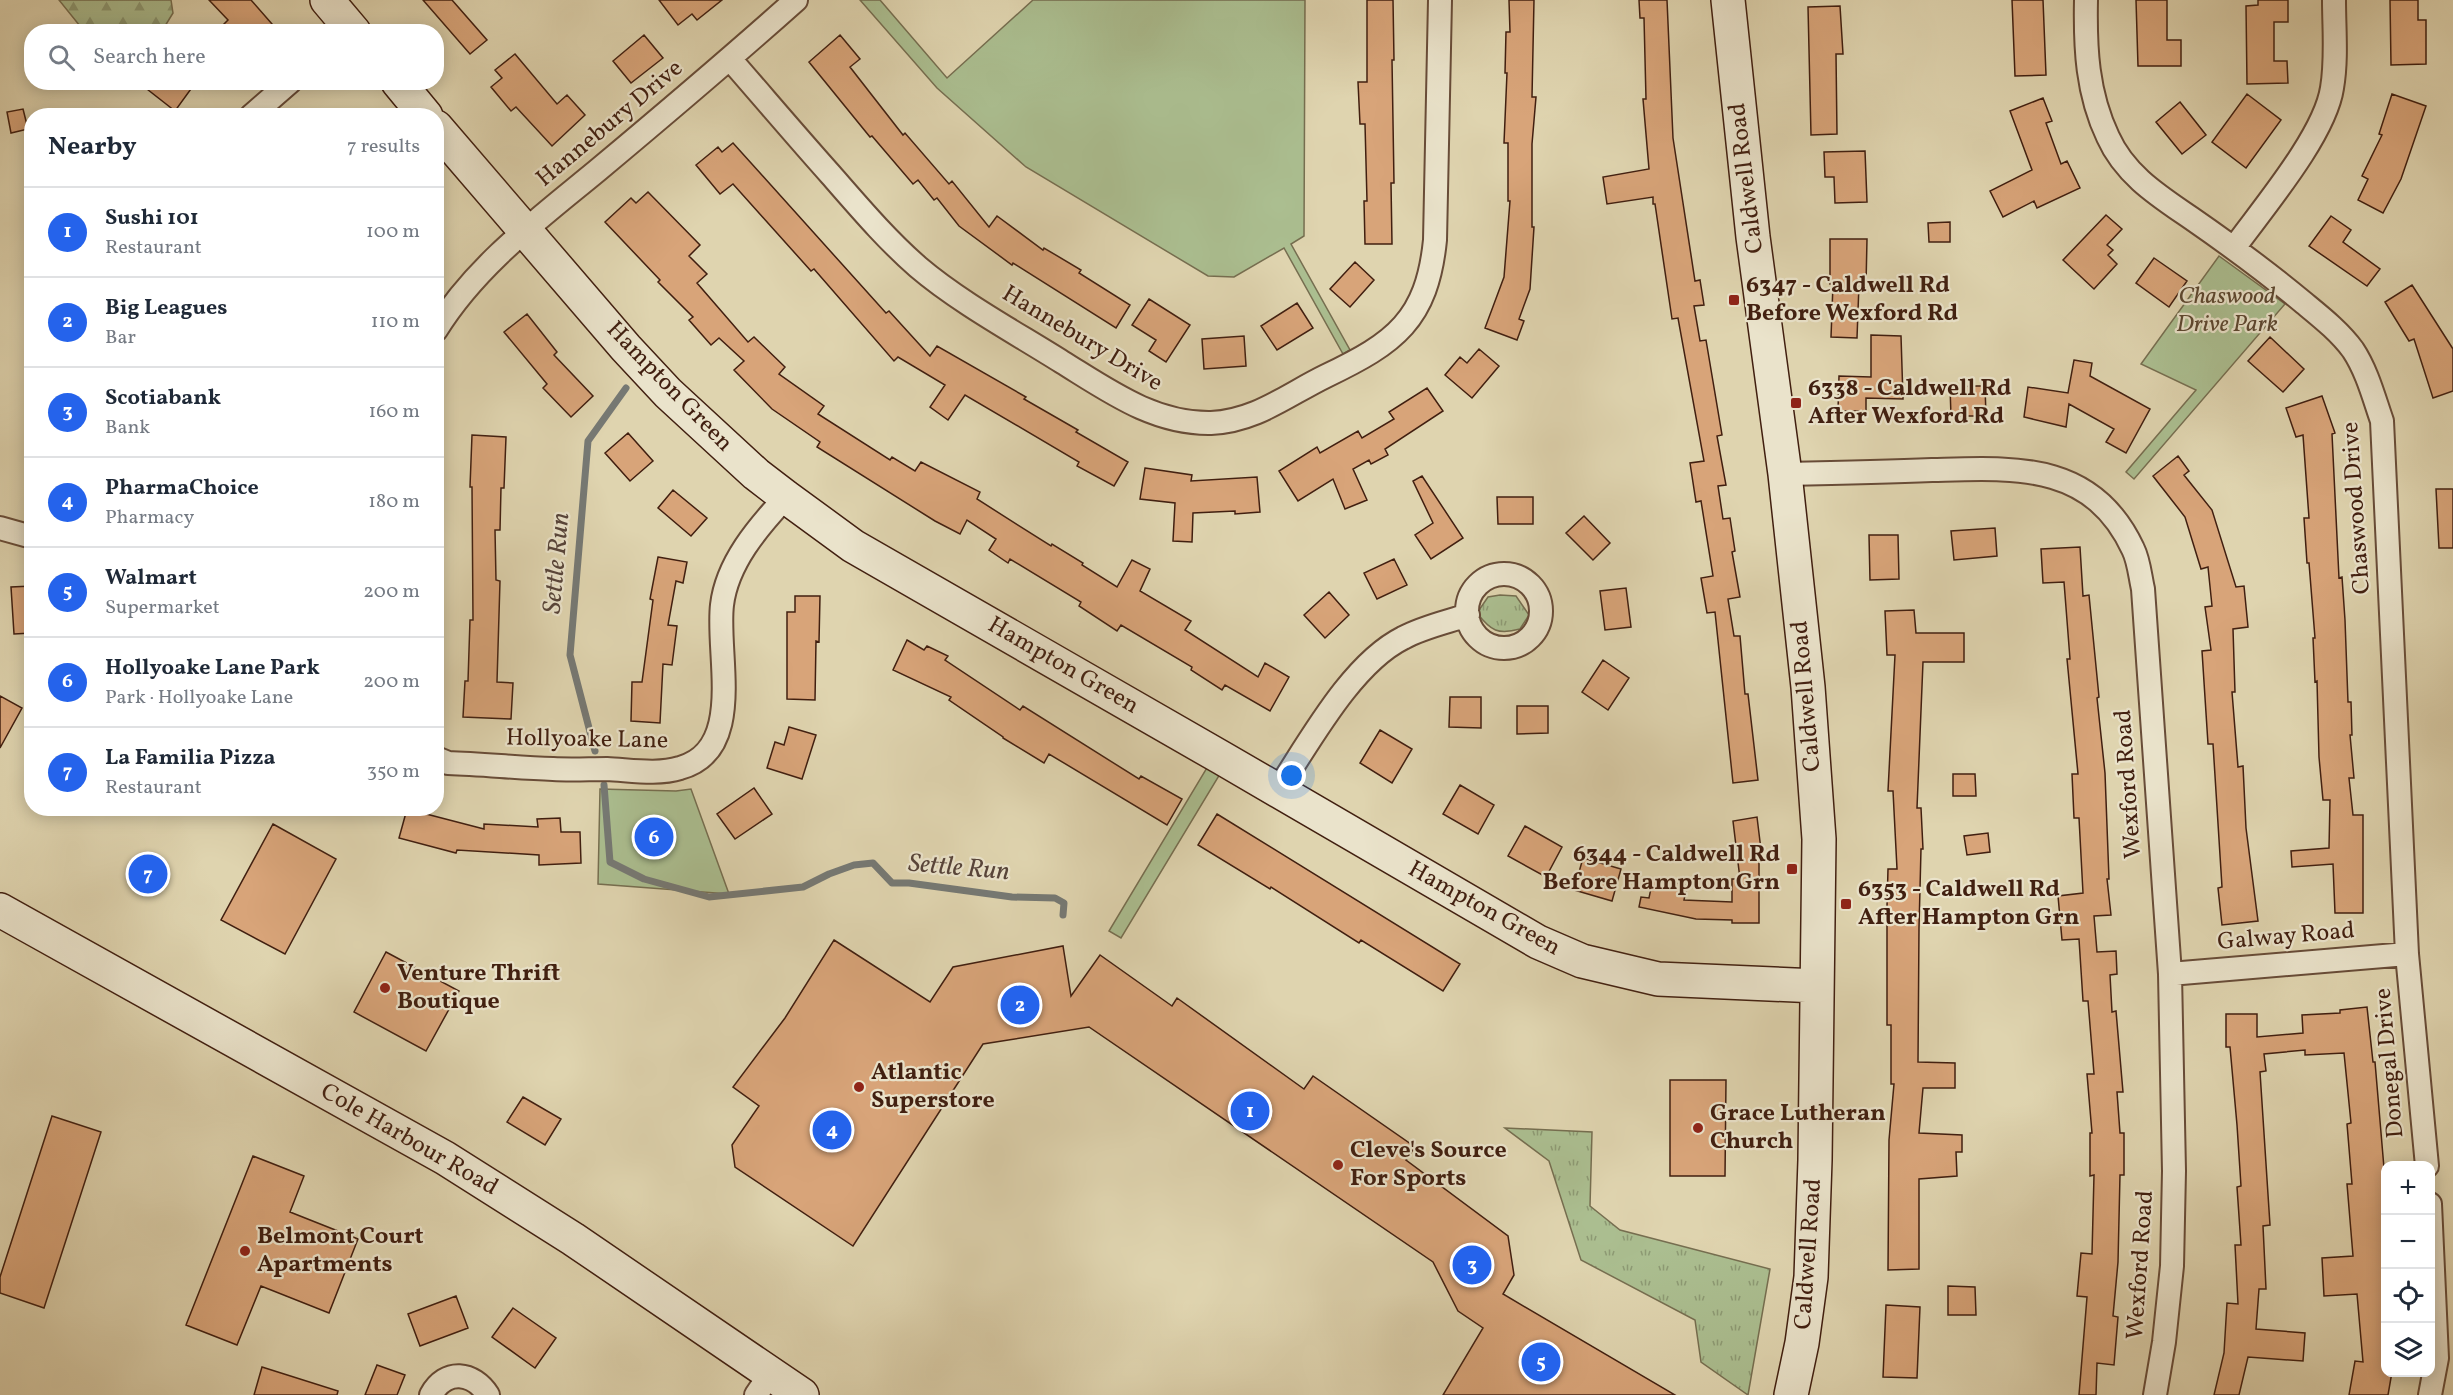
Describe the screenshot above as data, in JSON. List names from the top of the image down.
{
  "streets": {
    "street": [
      "Hannebury Drive",
      "Caldwell Road",
      "Hampton Green",
      "Chaswood Drive",
      "Hollyoake Lane",
      "Wexford Road",
      "Galway Road",
      "Donegal Drive",
      "Cole Harbour Road"
    ]
  },
  "crossings": [
    ["Hannebury Drive", "Hampton Green"],
    ["Caldwell Road", "Hampton Green"],
    ["Caldwell Road", "Wexford Road"],
    ["Hampton Green", "Hollyoake Lane"],
    ["Chaswood Drive", "Galway Road"],
    ["Chaswood Drive", "Donegal Drive"],
    ["Wexford Road", "Galway Road"],
    ["Galway Road", "Donegal Drive"]
  ],
  "water": ["Settle Run"],
  "parks": ["Chaswood Drive Park"],
  "places": {
    "transit": [
      "6347 - Caldwell Rd Before Wexford Rd",
      "6338 - Caldwell Rd After Wexford Rd",
      "6344 - Caldwell Rd Before Hampton Grn",
      "6353 - Caldwell Rd After Hampton Grn"
    ],
    "other": [
      "Venture Thrift Boutique",
      "Atlantic Superstore",
      "Grace Lutheran Church",
      "Cleve's Source For Sports",
      "Belmont Court Apartments"
    ]
  },
  "page": {
    "search": "Search here",
    "heading": ["Nearby", "7 results"],
    "list": [
      {
        "mark": "1",
        "name": "Sushi 101",
        "note": "Restaurant",
        "value": "100 m"
      },
      {
        "mark": "2",
        "name": "Big Leagues",
        "note": "Bar",
        "value": "110 m"
      },
      {
        "mark": "3",
        "name": "Scotiabank",
        "note": "Bank",
        "value": "160 m"
      },
      {
        "mark": "4",
        "name": "PharmaChoice",
        "note": "Pharmacy",
        "value": "180 m"
      },
      {
        "mark": "5",
        "name": "Walmart",
        "note": "Supermarket",
        "value": "200 m"
      },
      {
        "mark": "6",
        "name": "Hollyoake Lane Park",
        "note": "Park · Hollyoake Lane",
        "value": "200 m"
      },
      {
        "mark": "7",
        "name": "La Familia Pizza",
        "note": "Restaurant",
        "value": "350 m"
      }
    ],
    "pins": [
      "6",
      "7",
      "2",
      "1",
      "4",
      "3",
      "5"
    ],
    "map_buttons": ["+", "−"]
  }
}
